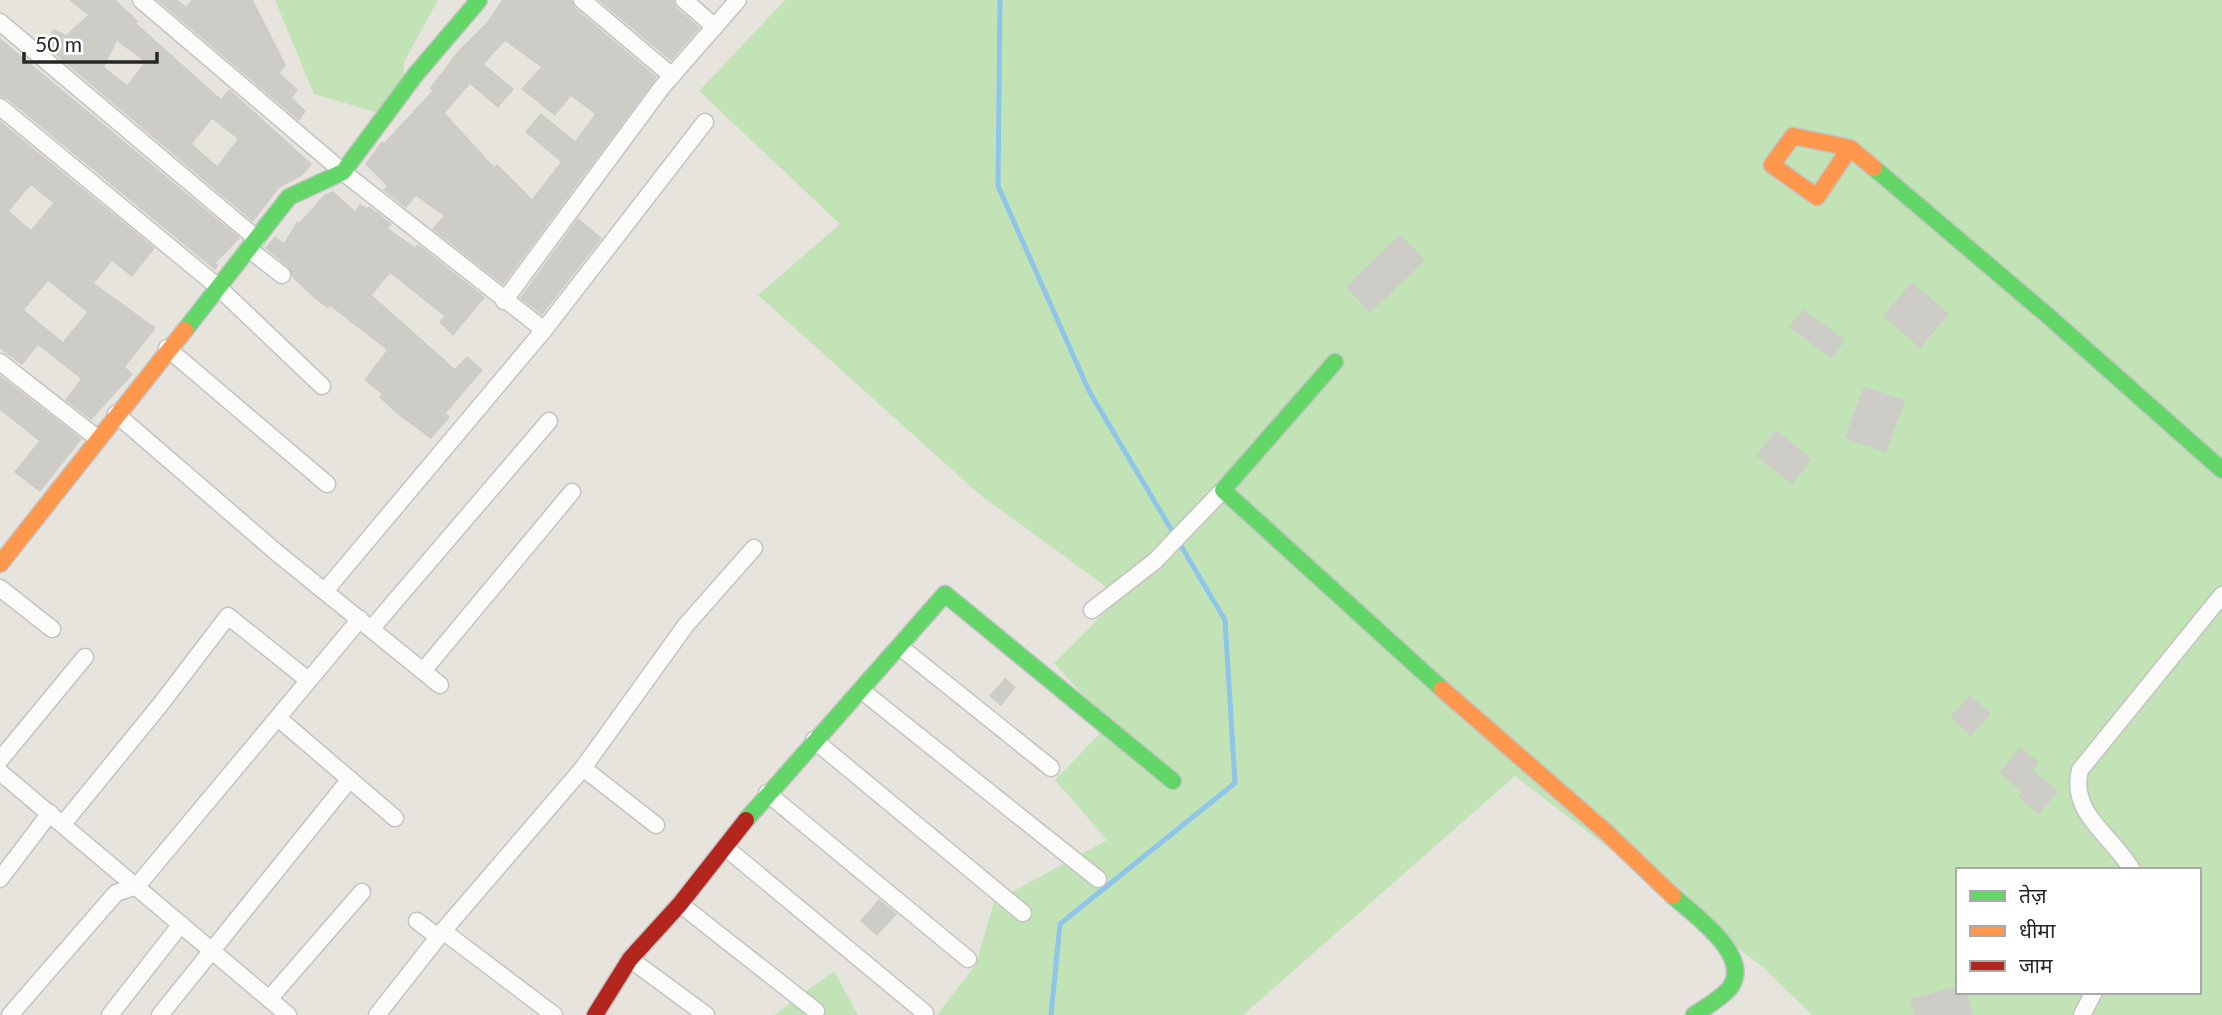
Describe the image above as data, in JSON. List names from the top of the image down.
{
  "legend": ["तेज़", "धीमा", "जाम"],
  "scale_bar": "50 m"
}
